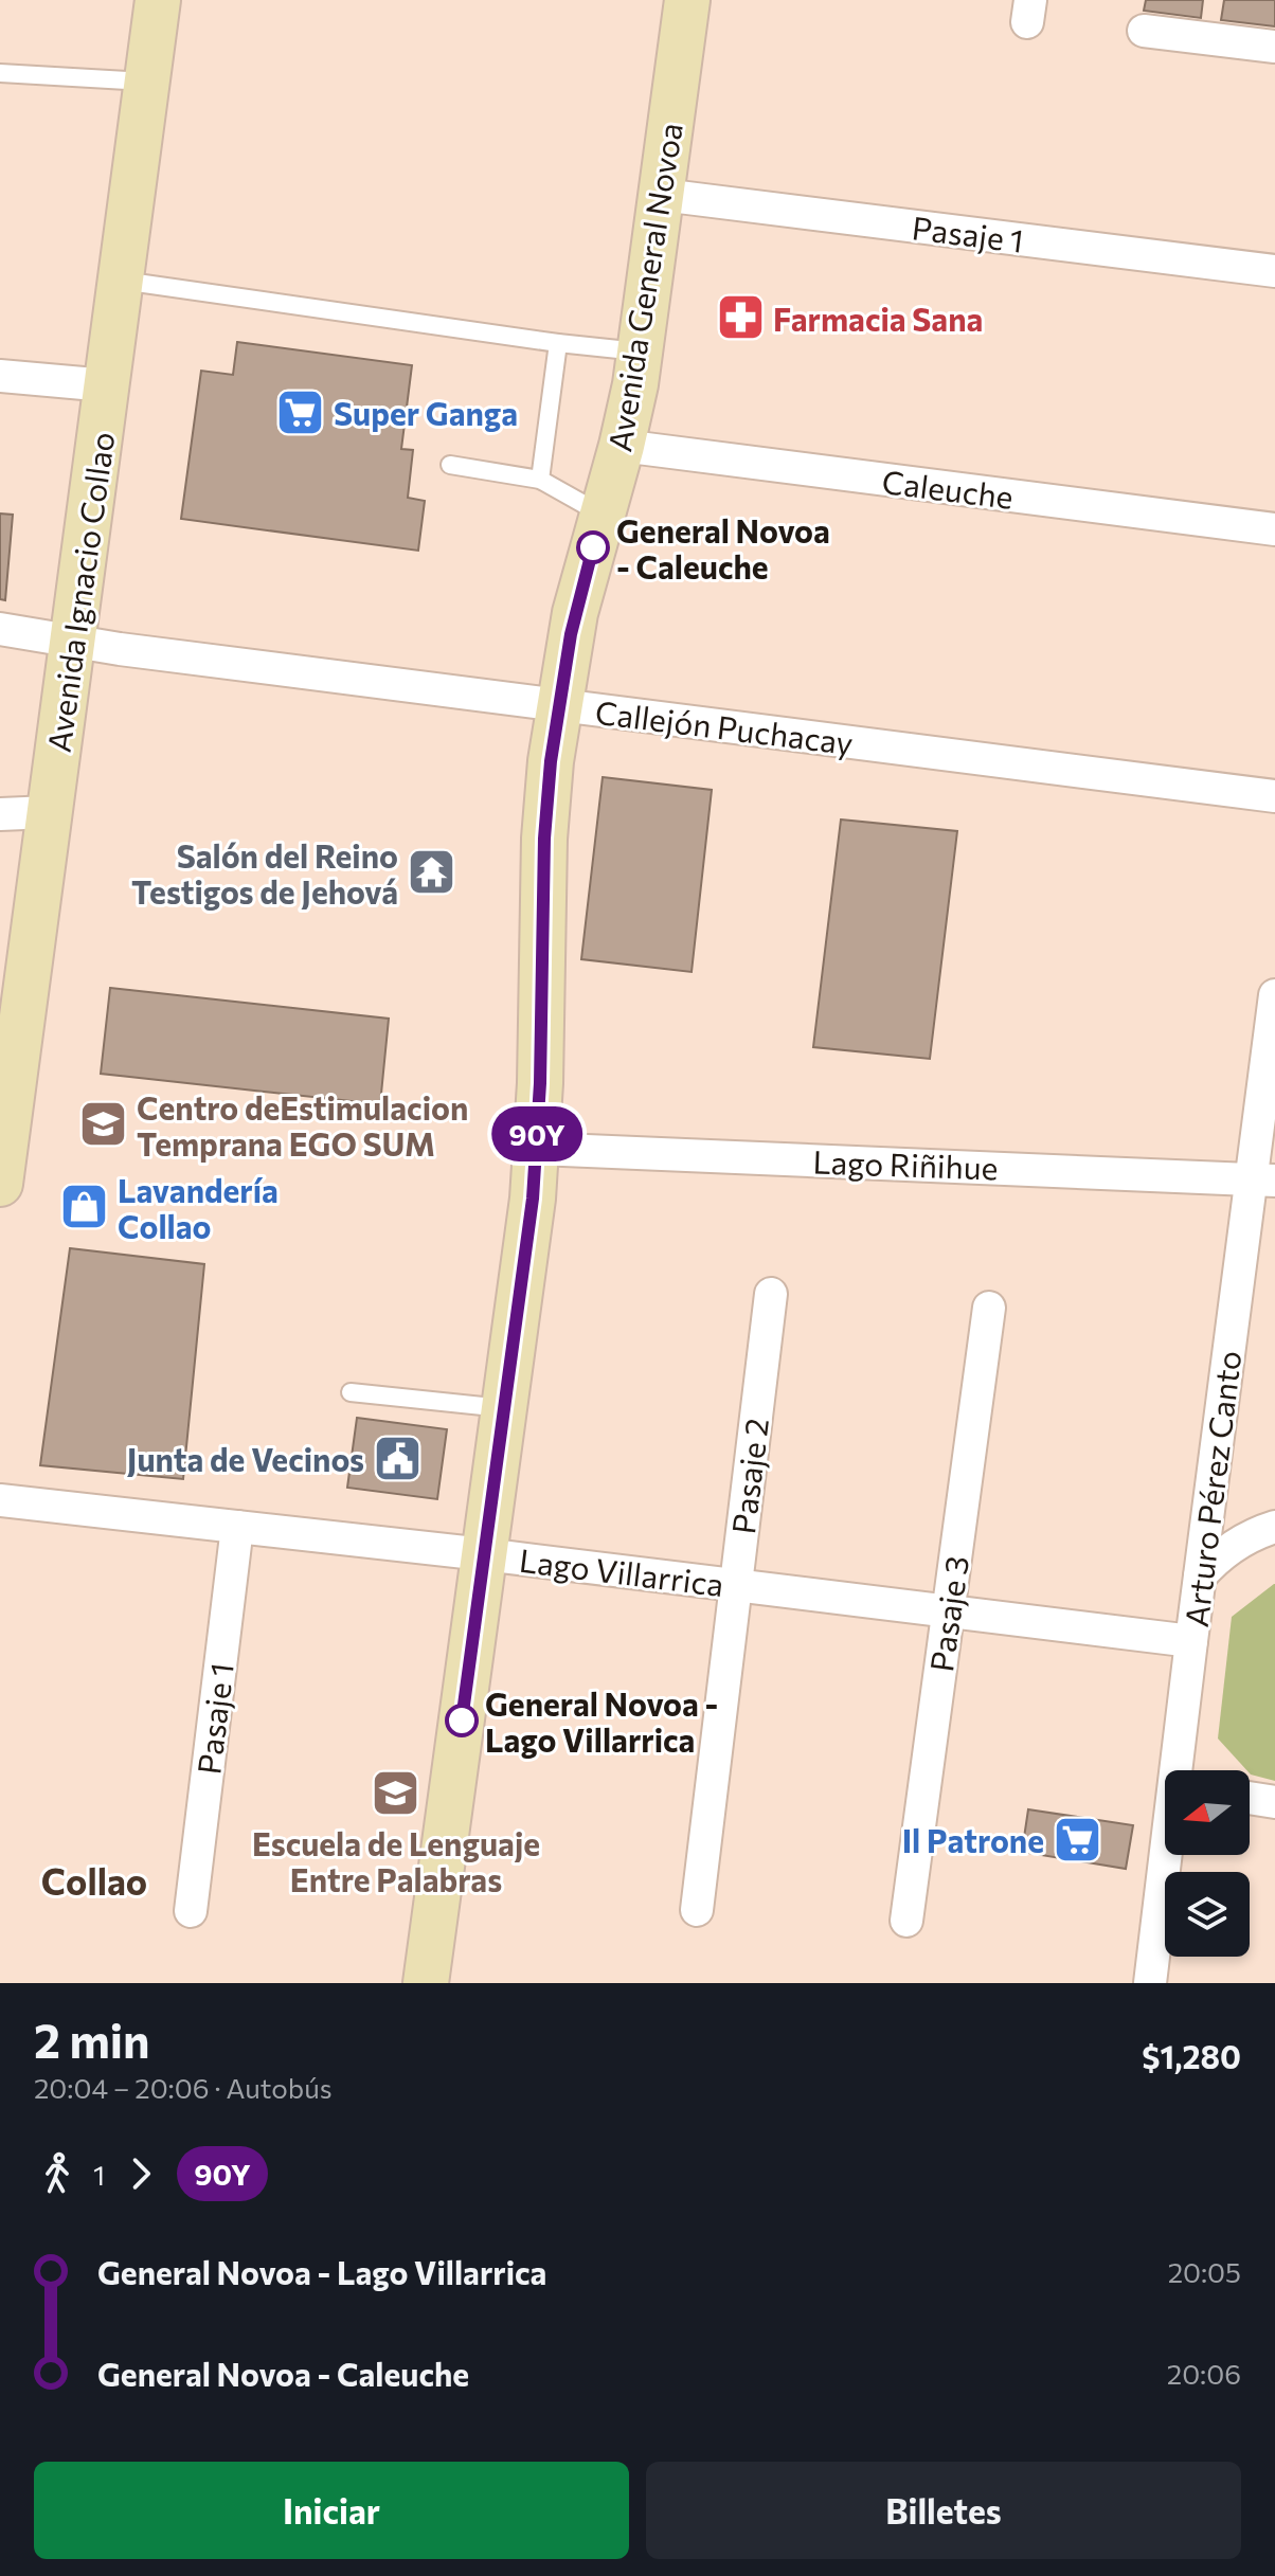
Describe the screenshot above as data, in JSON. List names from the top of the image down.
{
  "streets": {
    "main road": ["Avenida General Novoa", "Avenida Ignacio Collao"],
    "street": [
      "Pasaje 1",
      "Caleuche",
      "Callejón Puchacay",
      "Lago Riñihue",
      "Pasaje 2",
      "Arturo Pérez Canto",
      "Lago Villarrica",
      "Pasaje 3"
    ]
  },
  "crossings": [
    ["Pasaje 1", "Avenida General Novoa"],
    ["Pasaje 1", "Lago Villarrica"],
    ["Avenida General Novoa", "Caleuche"],
    ["Avenida General Novoa", "Callejón Puchacay"],
    ["Avenida General Novoa", "Lago Riñihue"],
    ["Avenida General Novoa", "Lago Villarrica"],
    ["Avenida Ignacio Collao", "Callejón Puchacay"],
    ["Lago Riñihue", "Arturo Pérez Canto"],
    ["Pasaje 2", "Lago Villarrica"],
    ["Arturo Pérez Canto", "Lago Villarrica"],
    ["Lago Villarrica", "Pasaje 3"]
  ],
  "districts": ["Collao"],
  "places": {
    "pharmacy": ["Farmacia Sana"],
    "supermarket": ["Super Ganga", "Il Patrone"],
    "other": ["General Novoa - Caleuche", "General Novoa - Lago Villarrica"],
    "temple": ["Salón del Reino Testigos de Jehová"],
    "school or university": ["Centro deEstimulacion Temprana EGO SUM", "Escuela de Lenguaje Entre Palabras"],
    "shop": ["Lavandería Collao"],
    "public building": ["Junta de Vecinos"]
  },
  "lines": ["bus line 90Y"],
  "north": "left",
  "page": {
    "on_map": "90Y",
    "heading": ["2 min", "20:04 – 20:06 · Autobús", "$1,280"],
    "legs": ["1", "90Y"],
    "list": [
      {
        "name": "General Novoa - Lago Villarrica",
        "value": "20:05"
      },
      {
        "name": "General Novoa - Caleuche",
        "value": "20:06"
      }
    ],
    "buttons": ["Iniciar", "Billetes"]
  }
}
